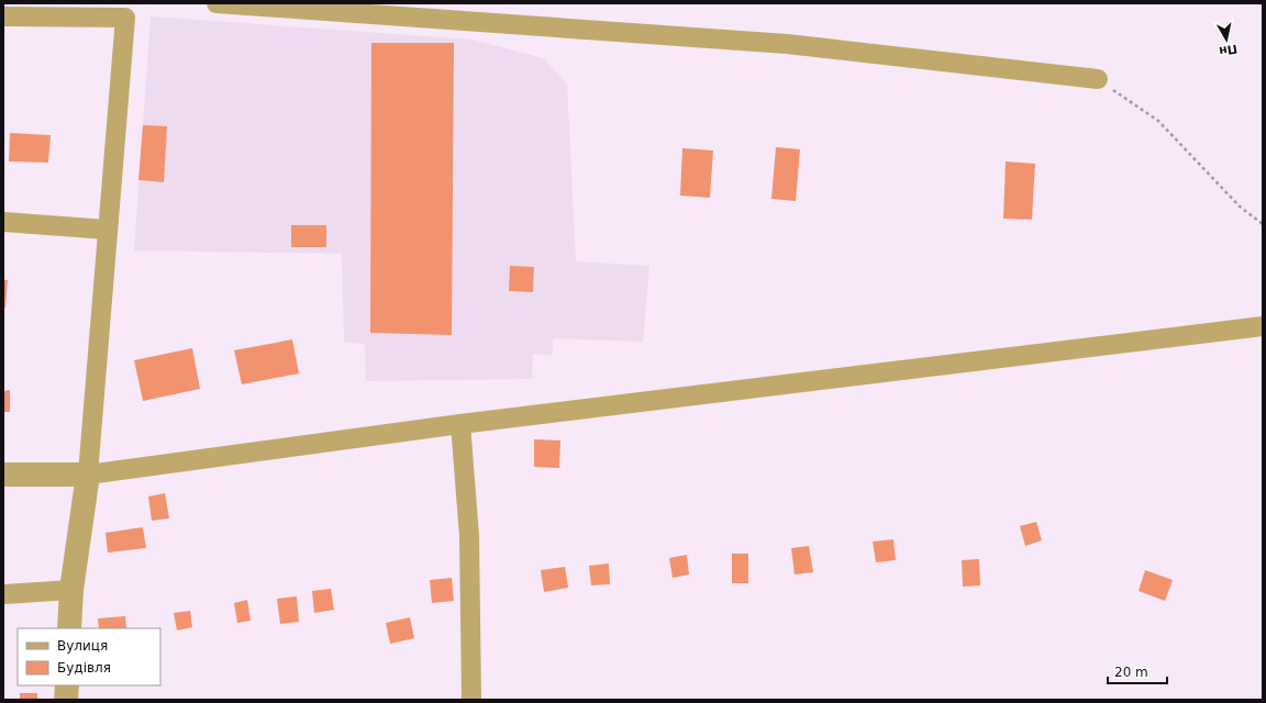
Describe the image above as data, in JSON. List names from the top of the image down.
{
  "legend": ["Вулиця", "Будівля"],
  "scale_bar": "20 m",
  "north": "bottom"
}
